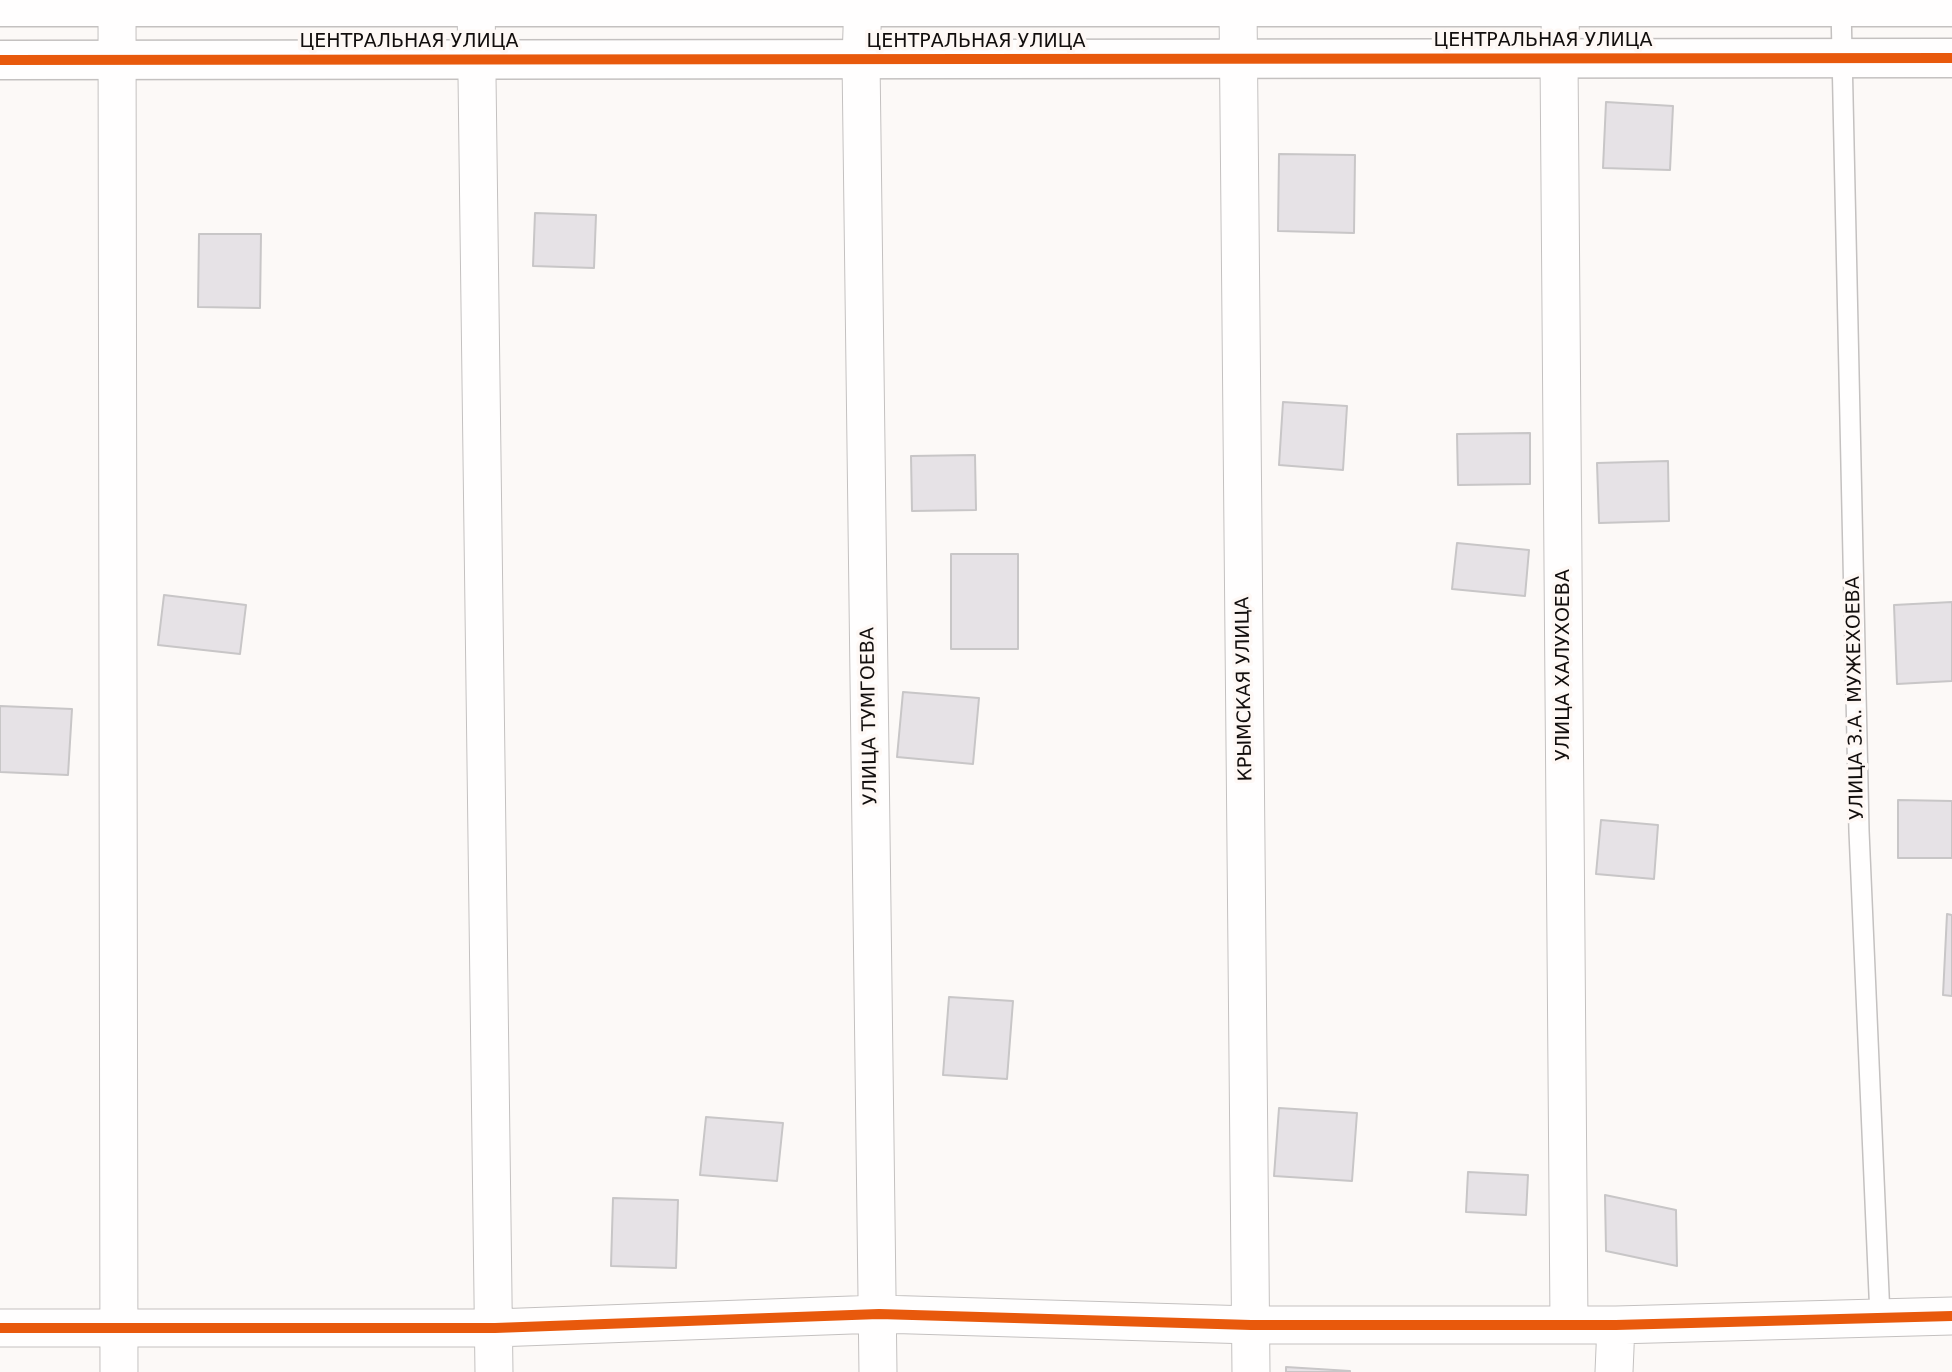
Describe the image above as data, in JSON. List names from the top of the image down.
{
  "streets": {
    "street": [
      "ЦЕНТРАЛЬНАЯ УЛИЦА",
      "УЛИЦА ХАЛУХОЕВА",
      "КРЫМСКАЯ УЛИЦА",
      "УЛИЦА ТУМГОЕВА"
    ],
    "lane": ["УЛИЦА З.А. МУЖЕХОЕВА"]
  },
  "crossings": [
    ["ЦЕНТРАЛЬНАЯ УЛИЦА", "УЛИЦА ХАЛУХОЕВА"],
    ["ЦЕНТРАЛЬНАЯ УЛИЦА", "КРЫМСКАЯ УЛИЦА"],
    ["ЦЕНТРАЛЬНАЯ УЛИЦА", "УЛИЦА З.А. МУЖЕХОЕВА"],
    ["ЦЕНТРАЛЬНАЯ УЛИЦА", "УЛИЦА ТУМГОЕВА"]
  ]
}
